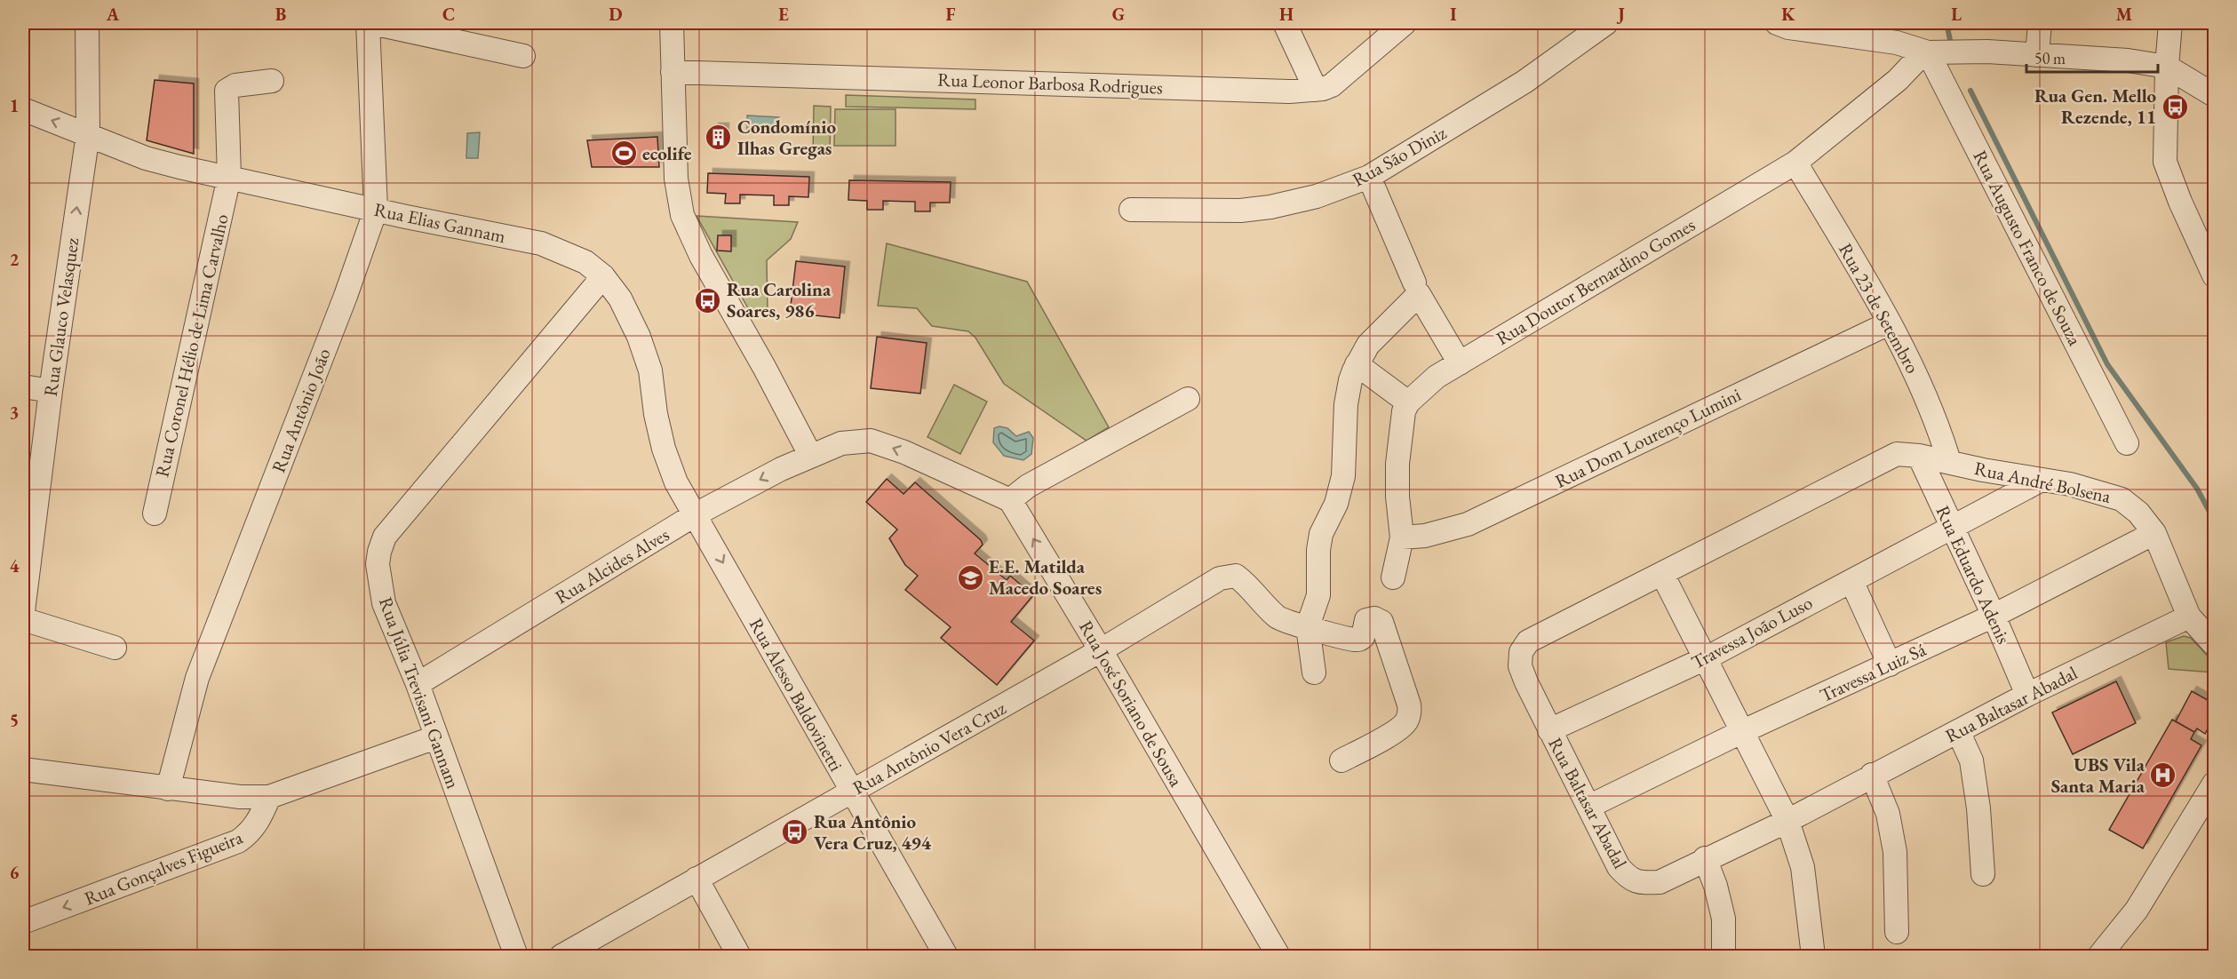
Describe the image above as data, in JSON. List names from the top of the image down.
{
  "streets": {
    "street": [
      "Rua Leonor Barbosa Rodrigues",
      "Rua São Diniz",
      "Rua Elias Gannam",
      "Rua Augusto Franco de Souza",
      "Rua Doutor Bernardino Gomes",
      "Rua 23 de Setembro",
      "Rua Glauco Velasquez",
      "Rua Coronel Hélio de Lima Carvalho",
      "Rua Antônio João",
      "Rua Dom Lourenço Lumini",
      "Rua André Bolsena",
      "Rua Alcides Alves",
      "Rua Eduardo Adenis",
      "Travessa João Luso",
      "Travessa Luiz Sá",
      "Rua Júlia Trevisani Gannam",
      "Rua Alesso Baldovinetti",
      "Rua José Soriano de Sousa",
      "Rua Baltasar Abadal",
      "Rua Antônio Vera Cruz",
      "Rua Gonçalves Figueira"
    ]
  },
  "crossings": [
    ["Rua Elias Gannam", "Rua Glauco Velasquez"],
    ["Rua Elias Gannam", "Rua Coronel Hélio de Lima Carvalho"],
    ["Rua Elias Gannam", "Rua Antônio João"],
    ["Rua Elias Gannam", "Rua Alcides Alves"],
    ["Rua Elias Gannam", "Rua Júlia Trevisani Gannam"],
    ["Rua Elias Gannam", "Rua Alesso Baldovinetti"],
    ["Rua Augusto Franco de Souza", "Rua Doutor Bernardino Gomes"],
    ["Rua Doutor Bernardino Gomes", "Rua 23 de Setembro"],
    ["Rua 23 de Setembro", "Rua Dom Lourenço Lumini"],
    ["Rua 23 de Setembro", "Rua André Bolsena"],
    ["Rua 23 de Setembro", "Rua Baltasar Abadal"],
    ["Rua André Bolsena", "Travessa João Luso"],
    ["Rua André Bolsena", "Travessa Luiz Sá"],
    ["Rua André Bolsena", "Rua Baltasar Abadal"],
    ["Rua Alcides Alves", "Rua Júlia Trevisani Gannam"],
    ["Rua Alcides Alves", "Rua Alesso Baldovinetti"],
    ["Rua Eduardo Adenis", "Travessa João Luso"],
    ["Rua Eduardo Adenis", "Travessa Luiz Sá"],
    ["Rua Eduardo Adenis", "Rua Baltasar Abadal"],
    ["Travessa João Luso", "Rua Baltasar Abadal"],
    ["Travessa Luiz Sá", "Rua Baltasar Abadal"],
    ["Rua Alesso Baldovinetti", "Rua Antônio Vera Cruz"],
    ["Rua José Soriano de Sousa", "Rua Antônio Vera Cruz"]
  ],
  "one_way": ["Rua Glauco Velasquez", "Rua Alesso Baldovinetti", "Rua Gonçalves Figueira"],
  "places": {
    "bus stop": ["Rua Gen. Mello Rezende, 11", "Rua Carolina Soares, 986", "Rua Antônio Vera Cruz, 494"],
    "building": ["Condomínio Ilhas Gregas"],
    "sports": ["ecolife"],
    "school or university": ["E.E. Matilda Macedo Soares"],
    "hospital": ["UBS Vila Santa Maria"]
  },
  "scale_bar": "50 m",
  "grid": {
    "columns": [
      "A",
      "B",
      "C",
      "D",
      "E",
      "F",
      "G",
      "H",
      "I",
      "J",
      "K",
      "L",
      "M"
    ],
    "rows": [
      "1",
      "2",
      "3",
      "4",
      "5",
      "6"
    ]
  }
}
